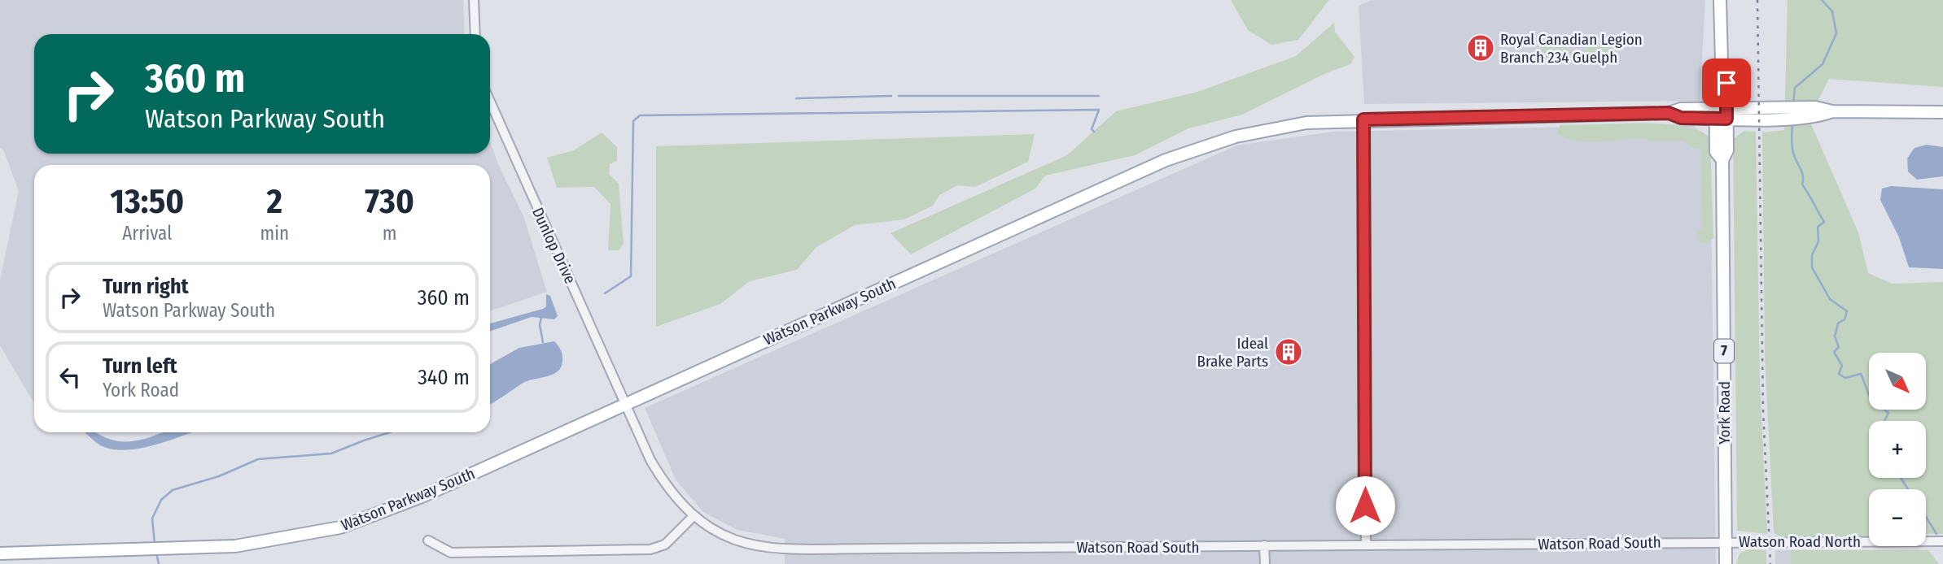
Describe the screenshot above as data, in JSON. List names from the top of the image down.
{
  "streets": {
    "main road": ["Watson Parkway South", "7", "York Road"],
    "street": ["Dunlop Drive", "Watson Road North", "Watson Road South"]
  },
  "crossings": [
    ["Dunlop Drive", "Watson Parkway South"],
    ["Dunlop Drive", "Watson Road South"],
    ["Watson Parkway South", "York Road"],
    ["Watson Parkway South", "Watson Road South"],
    ["York Road", "Watson Road North"],
    ["York Road", "Watson Road South"],
    ["Watson Road North", "Watson Road South"]
  ],
  "places": {
    "building": ["Royal Canadian Legion Branch 234 Guelph", "Ideal Brake Parts"]
  },
  "north": "bottom right",
  "page": {
    "turn": ["360 m", "Watson Parkway South"],
    "eta": [
      "13:50",
      "Arrival",
      "2",
      "min",
      "730",
      "m"
    ],
    "list": [
      {
        "name": "Turn right",
        "note": "Watson Parkway South",
        "value": "360 m"
      },
      {
        "name": "Turn left",
        "note": "York Road",
        "value": "340 m"
      }
    ],
    "map_buttons": ["+", "−"]
  }
}
